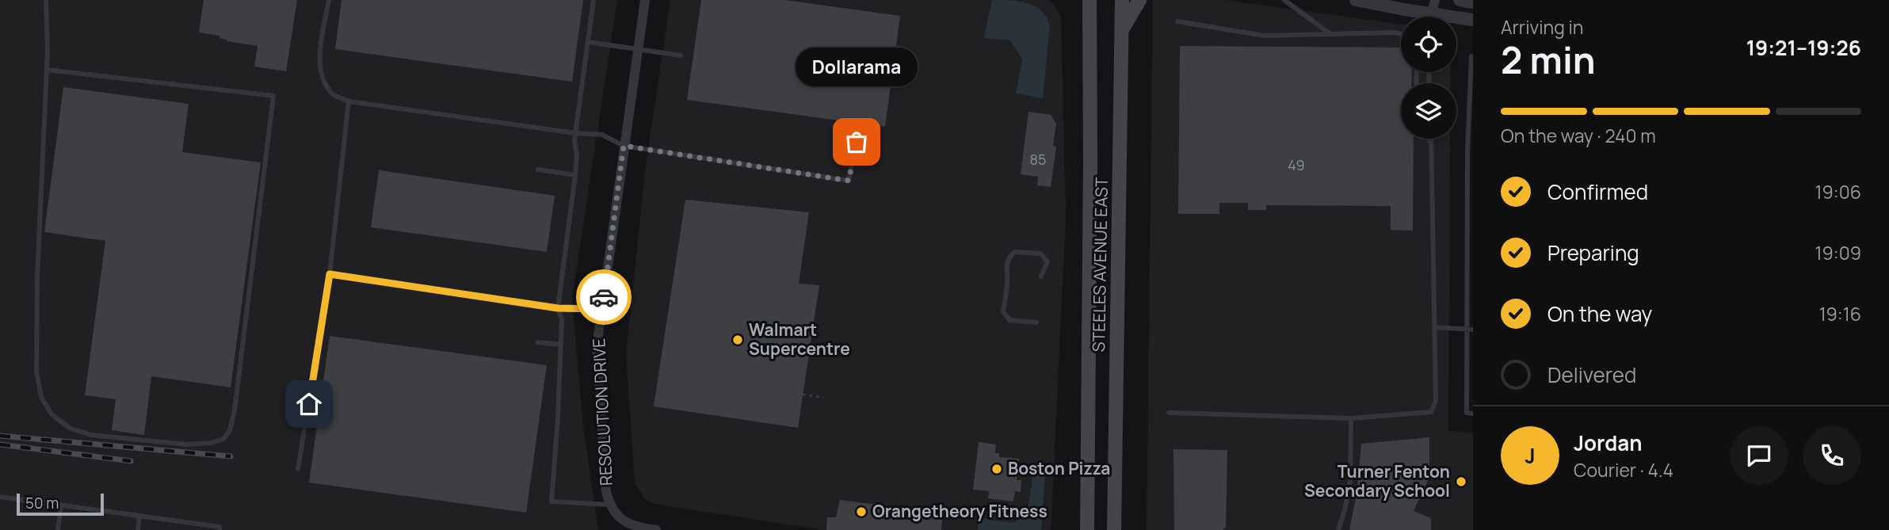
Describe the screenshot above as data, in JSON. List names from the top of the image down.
{
  "streets": {
    "main road": ["STEELES AVENUE EAST"],
    "street": ["RESOLUTION DRIVE"]
  },
  "places": [
    "Dollarama",
    "Walmart Supercentre",
    "Boston Pizza",
    "Turner Fenton Secondary School",
    "Orangetheory Fitness"
  ],
  "house_numbers": ["85", "49"],
  "scale_bar": "50 m",
  "page": {
    "heading": ["2 min", "Arriving in", "19:21–19:26"],
    "panel": ["Jordan", "Courier · 4.4"],
    "bubble": "Dollarama",
    "bar": "On the way · 240 m",
    "list": [
      ["Confirmed", "19:06"],
      ["Preparing", "19:09"],
      ["On the way", "19:16"],
      "Delivered"
    ],
    "round": "J",
    "scale": "50 m"
  }
}
